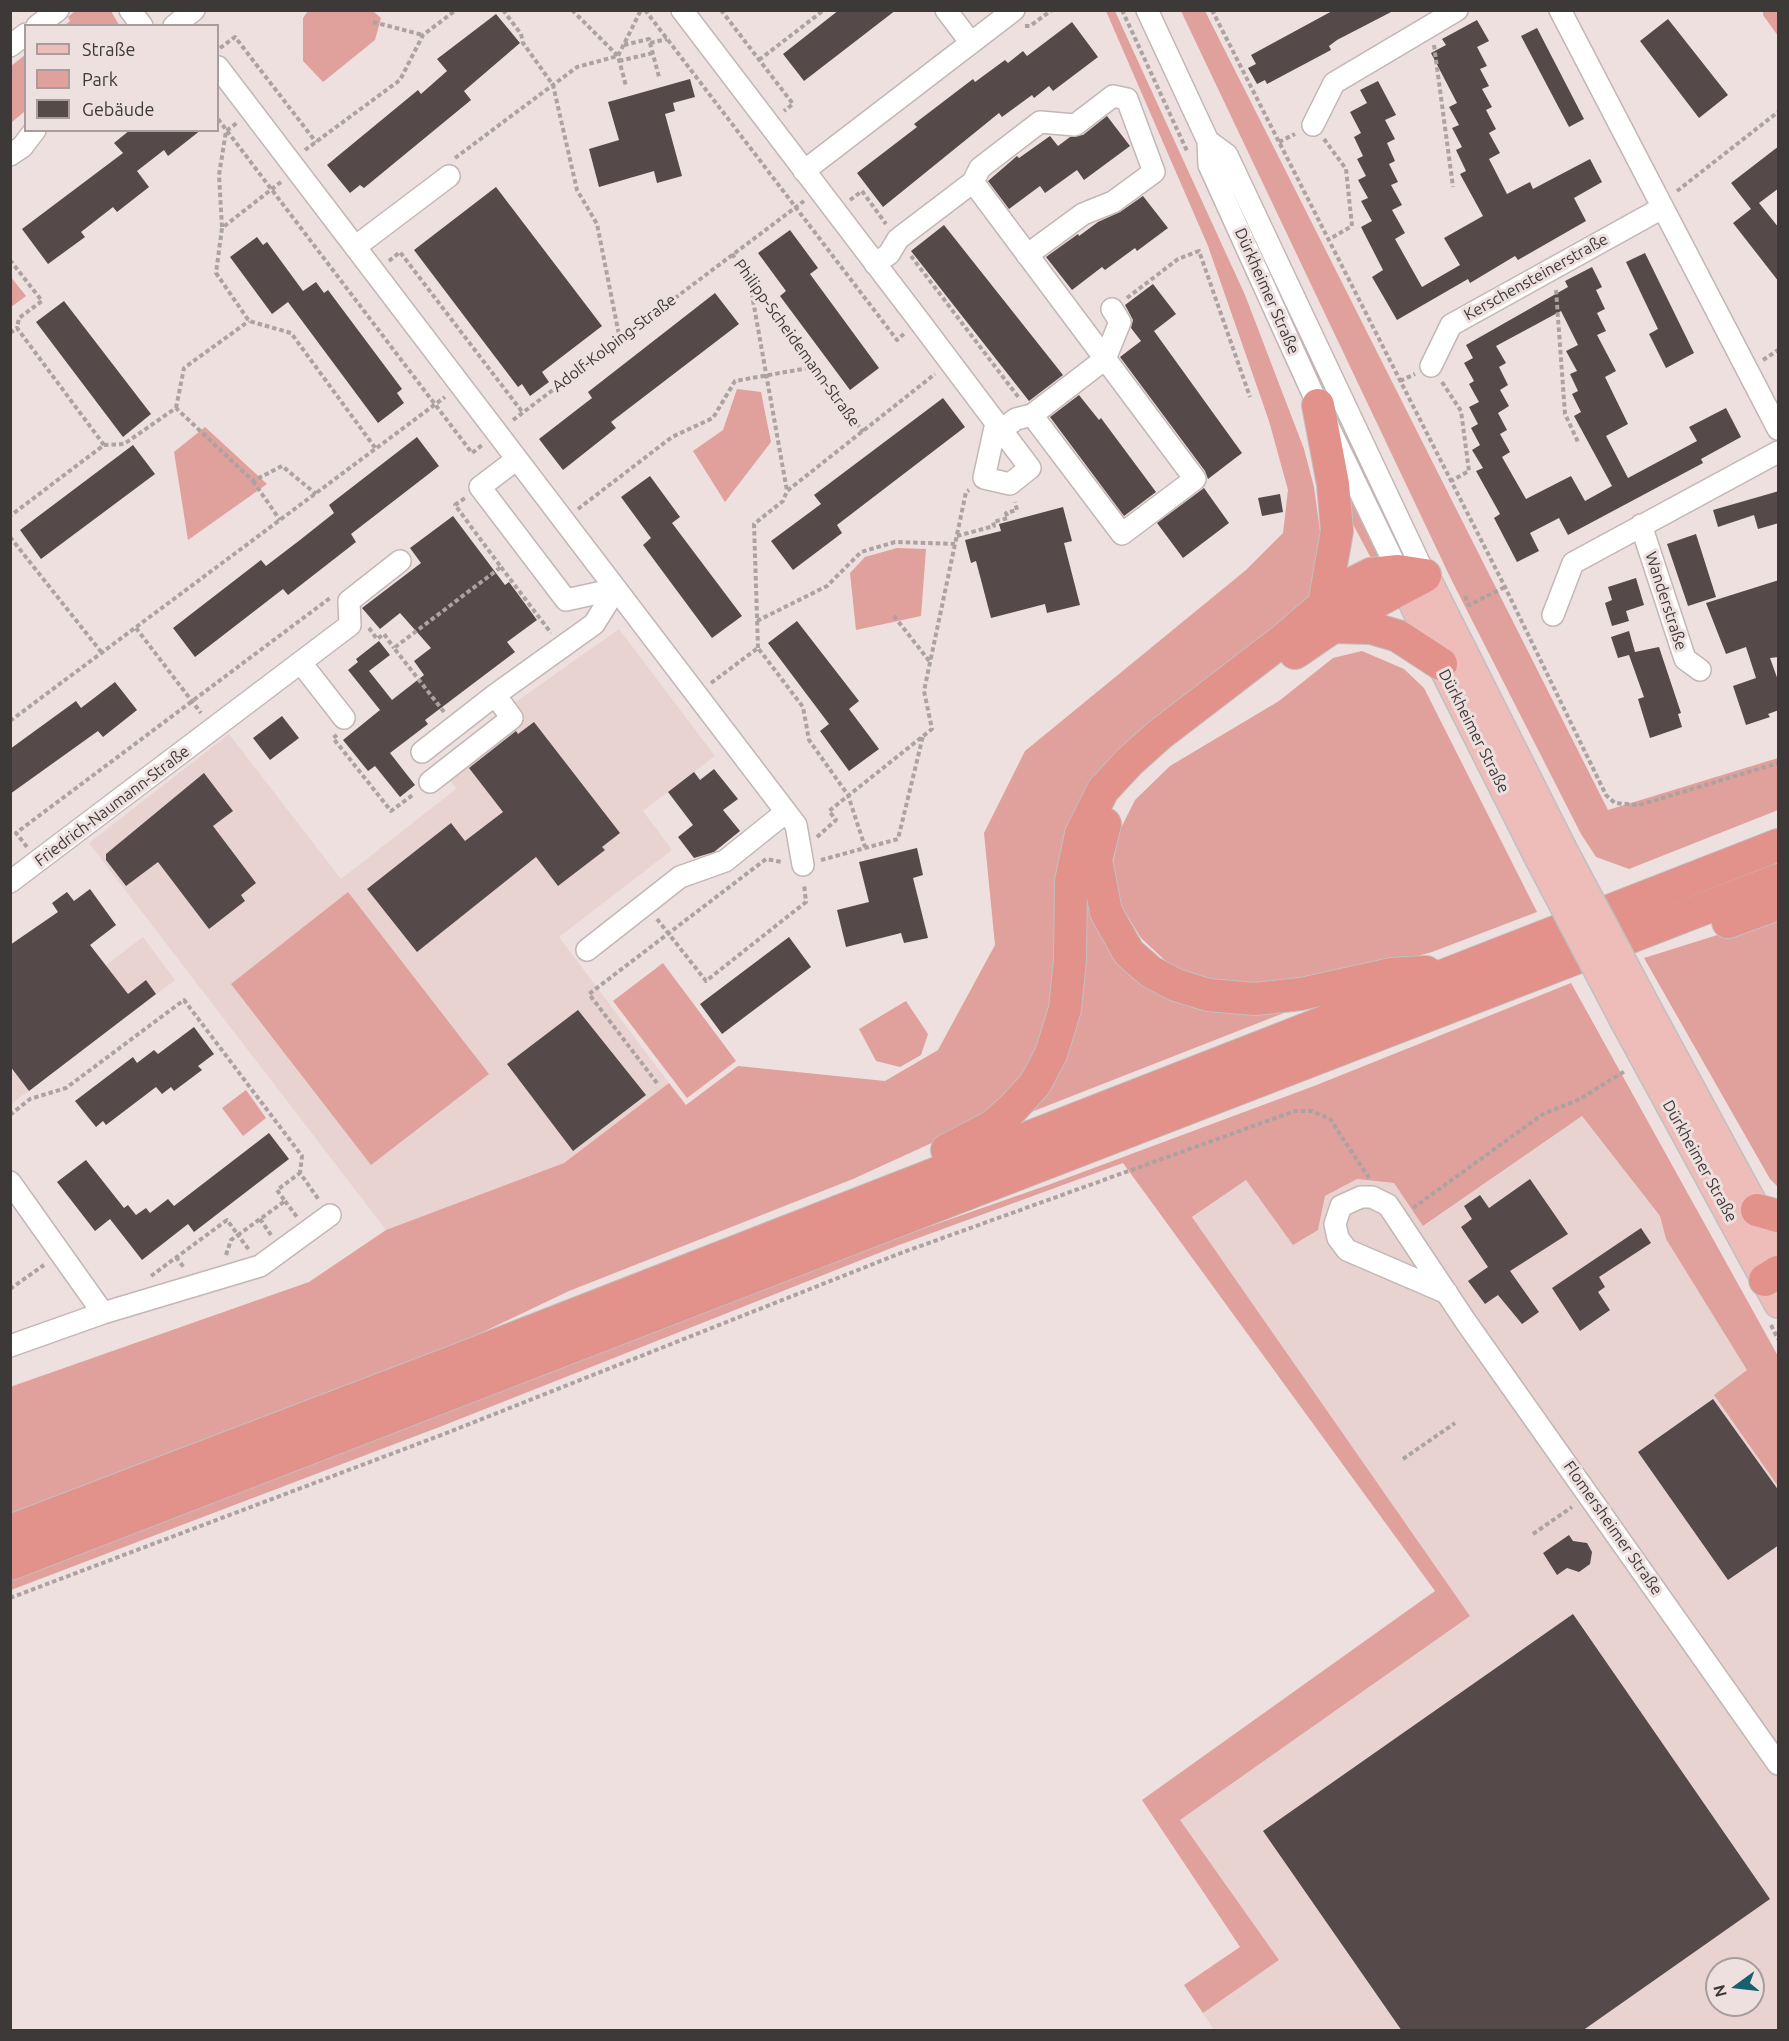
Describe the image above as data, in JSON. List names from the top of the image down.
{
  "streets": {
    "main road": ["Dürkheimer Straße"],
    "street": [
      "Kerschensteinerstraße",
      "Wanderstraße",
      "Friedrich-Naumann-Straße",
      "Flomersheimer Straße"
    ],
    "path": ["Adolf-Kolping-Straße", "Philipp-Scheidemann-Straße"]
  },
  "crossings": [
    ["Adolf-Kolping-Straße", "Philipp-Scheidemann-Straße"]
  ],
  "legend": ["Straße", "Park", "Gebäude"],
  "north": "left"
}
